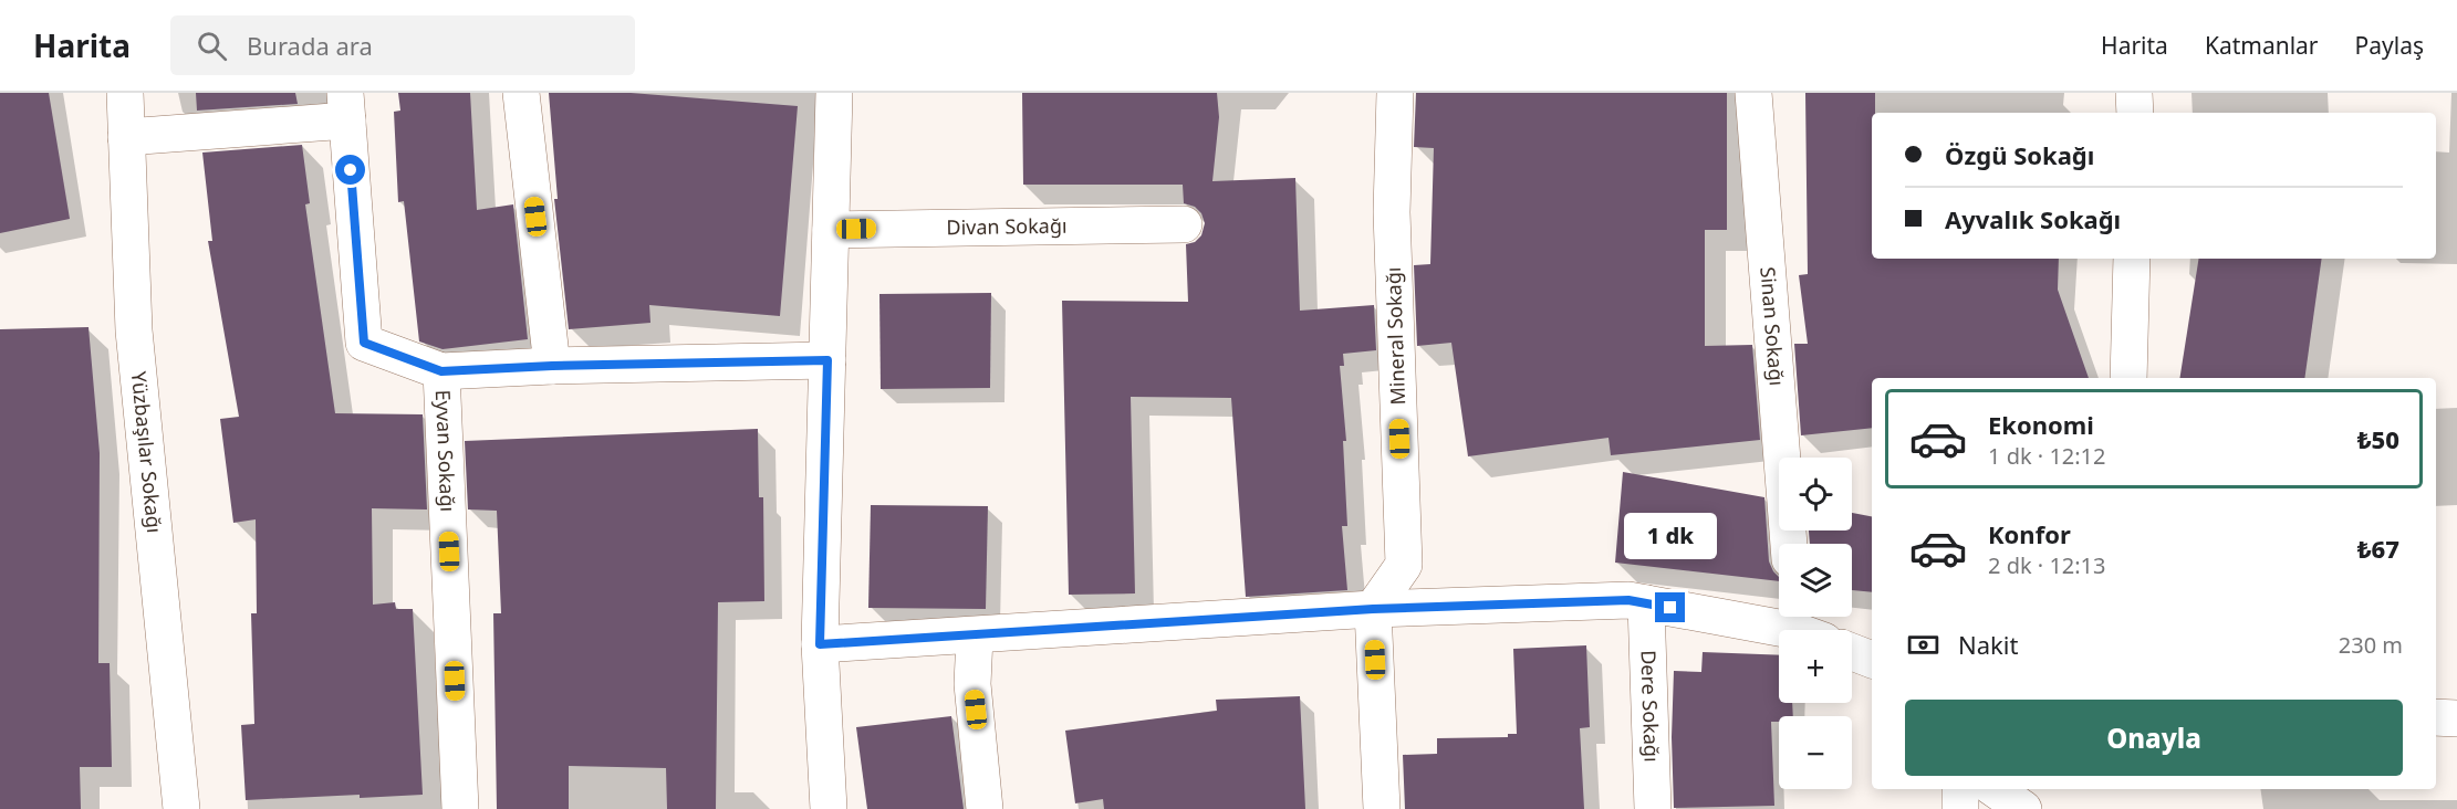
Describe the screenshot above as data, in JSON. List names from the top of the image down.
{
  "streets": {
    "street": [
      "Divan Sokağı",
      "Sinan Sokağı",
      "Mineral Sokağı",
      "Yüzbaşılar Sokağı",
      "Eyvan Sokağı",
      "Dere Sokağı"
    ]
  },
  "page": {
    "header": "Harita",
    "search": "Burada ara",
    "nav": ["Harita", "Katmanlar", "Paylaş"],
    "banner": ["Özgü Sokağı", "Ayvalık Sokağı"],
    "list": [
      {
        "name": "Ekonomi",
        "note": "1 dk · 12:12",
        "value": "₺50"
      },
      {
        "name": "Konfor",
        "note": "2 dk · 12:13",
        "value": "₺67"
      }
    ],
    "map_buttons": ["+", "−"],
    "bubble": "1 dk",
    "pay": ["Nakit", "230 m"],
    "buttons": "Onayla"
  }
}
